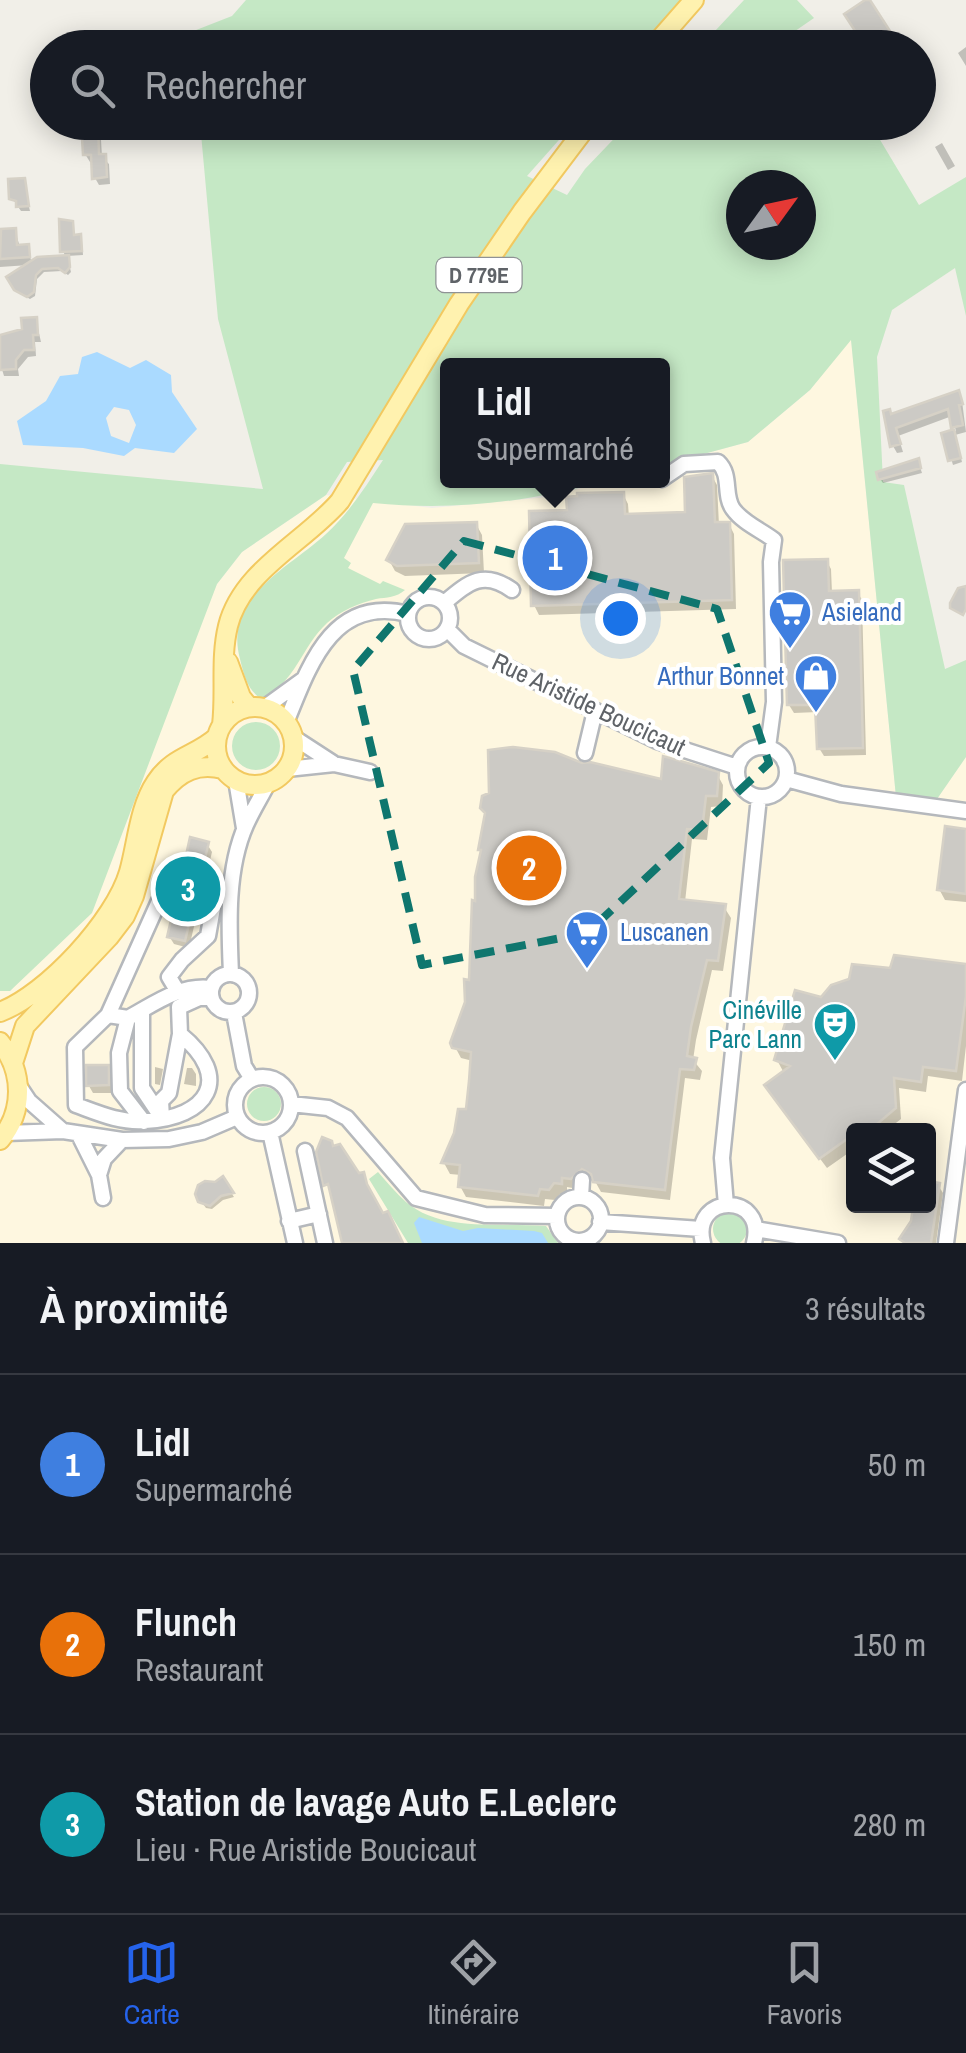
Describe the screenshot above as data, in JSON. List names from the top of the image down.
{
  "streets": {
    "main road": ["D 779E"],
    "street": ["Rue Aristide Boucicaut"]
  },
  "places": {
    "supermarket": ["Asieland", "Luscanen"],
    "shop": ["Arthur Bonnet"],
    "theatre": ["Cinéville Parc Lann"]
  },
  "north": "top right",
  "page": {
    "search": "Rechercher",
    "popup": ["Lidl", "Supermarché"],
    "pins": ["1", "2", "3"],
    "heading": ["À proximité", "3 résultats"],
    "list": [
      {
        "mark": "1",
        "name": "Lidl",
        "note": "Supermarché",
        "value": "50 m"
      },
      {
        "mark": "2",
        "name": "Flunch",
        "note": "Restaurant",
        "value": "150 m"
      },
      {
        "mark": "3",
        "name": "Station de lavage Auto E.Leclerc",
        "note": "Lieu · Rue Aristide Boucicaut",
        "value": "280 m"
      }
    ],
    "nav": ["Carte", "Itinéraire", "Favoris"]
  }
}
